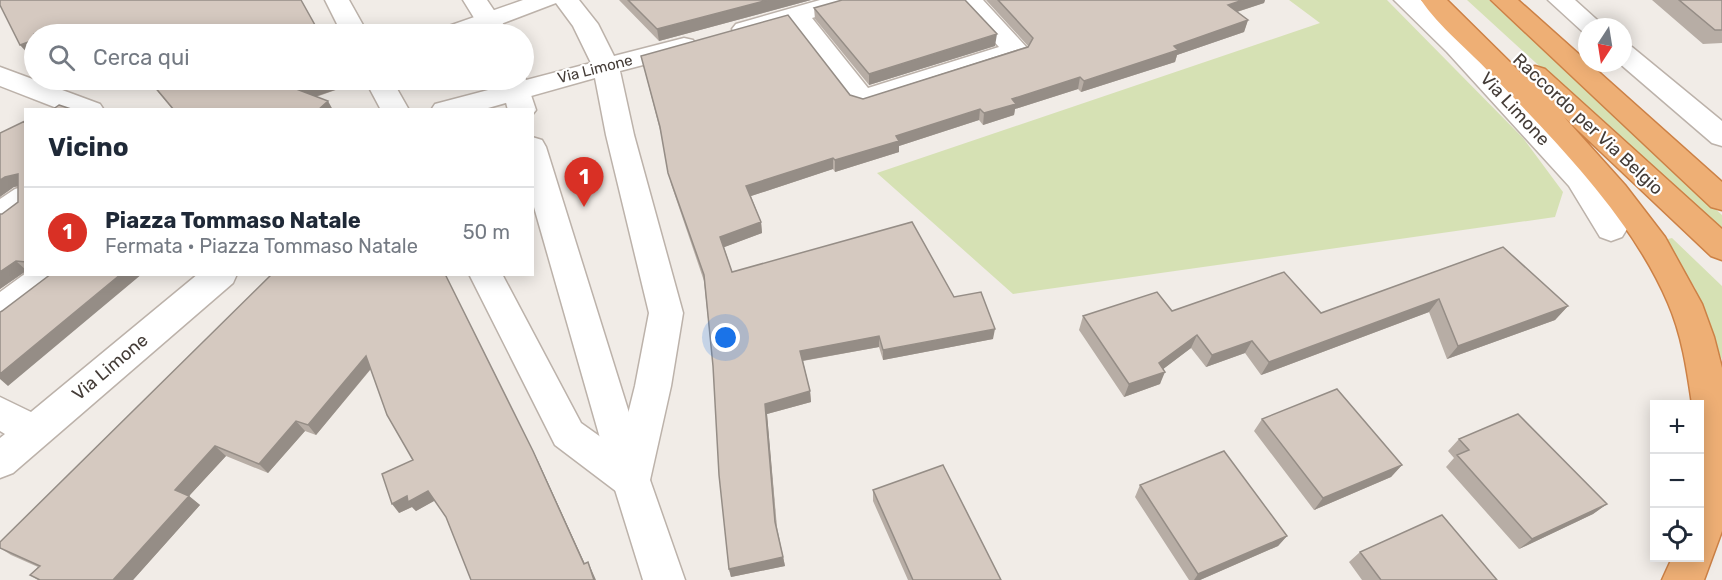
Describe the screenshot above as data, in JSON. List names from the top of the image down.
{
  "streets": {
    "highway": ["Raccordo per Via Belgio"],
    "street": ["Via Limone"]
  },
  "north": "bottom",
  "page": {
    "search": "Cerca qui",
    "heading": "Vicino",
    "pins": "1",
    "list": [
      {
        "mark": "1",
        "name": "Piazza Tommaso Natale",
        "note": "Fermata · Piazza Tommaso Natale",
        "value": "50 m"
      }
    ],
    "map_buttons": ["+", "−"]
  }
}
